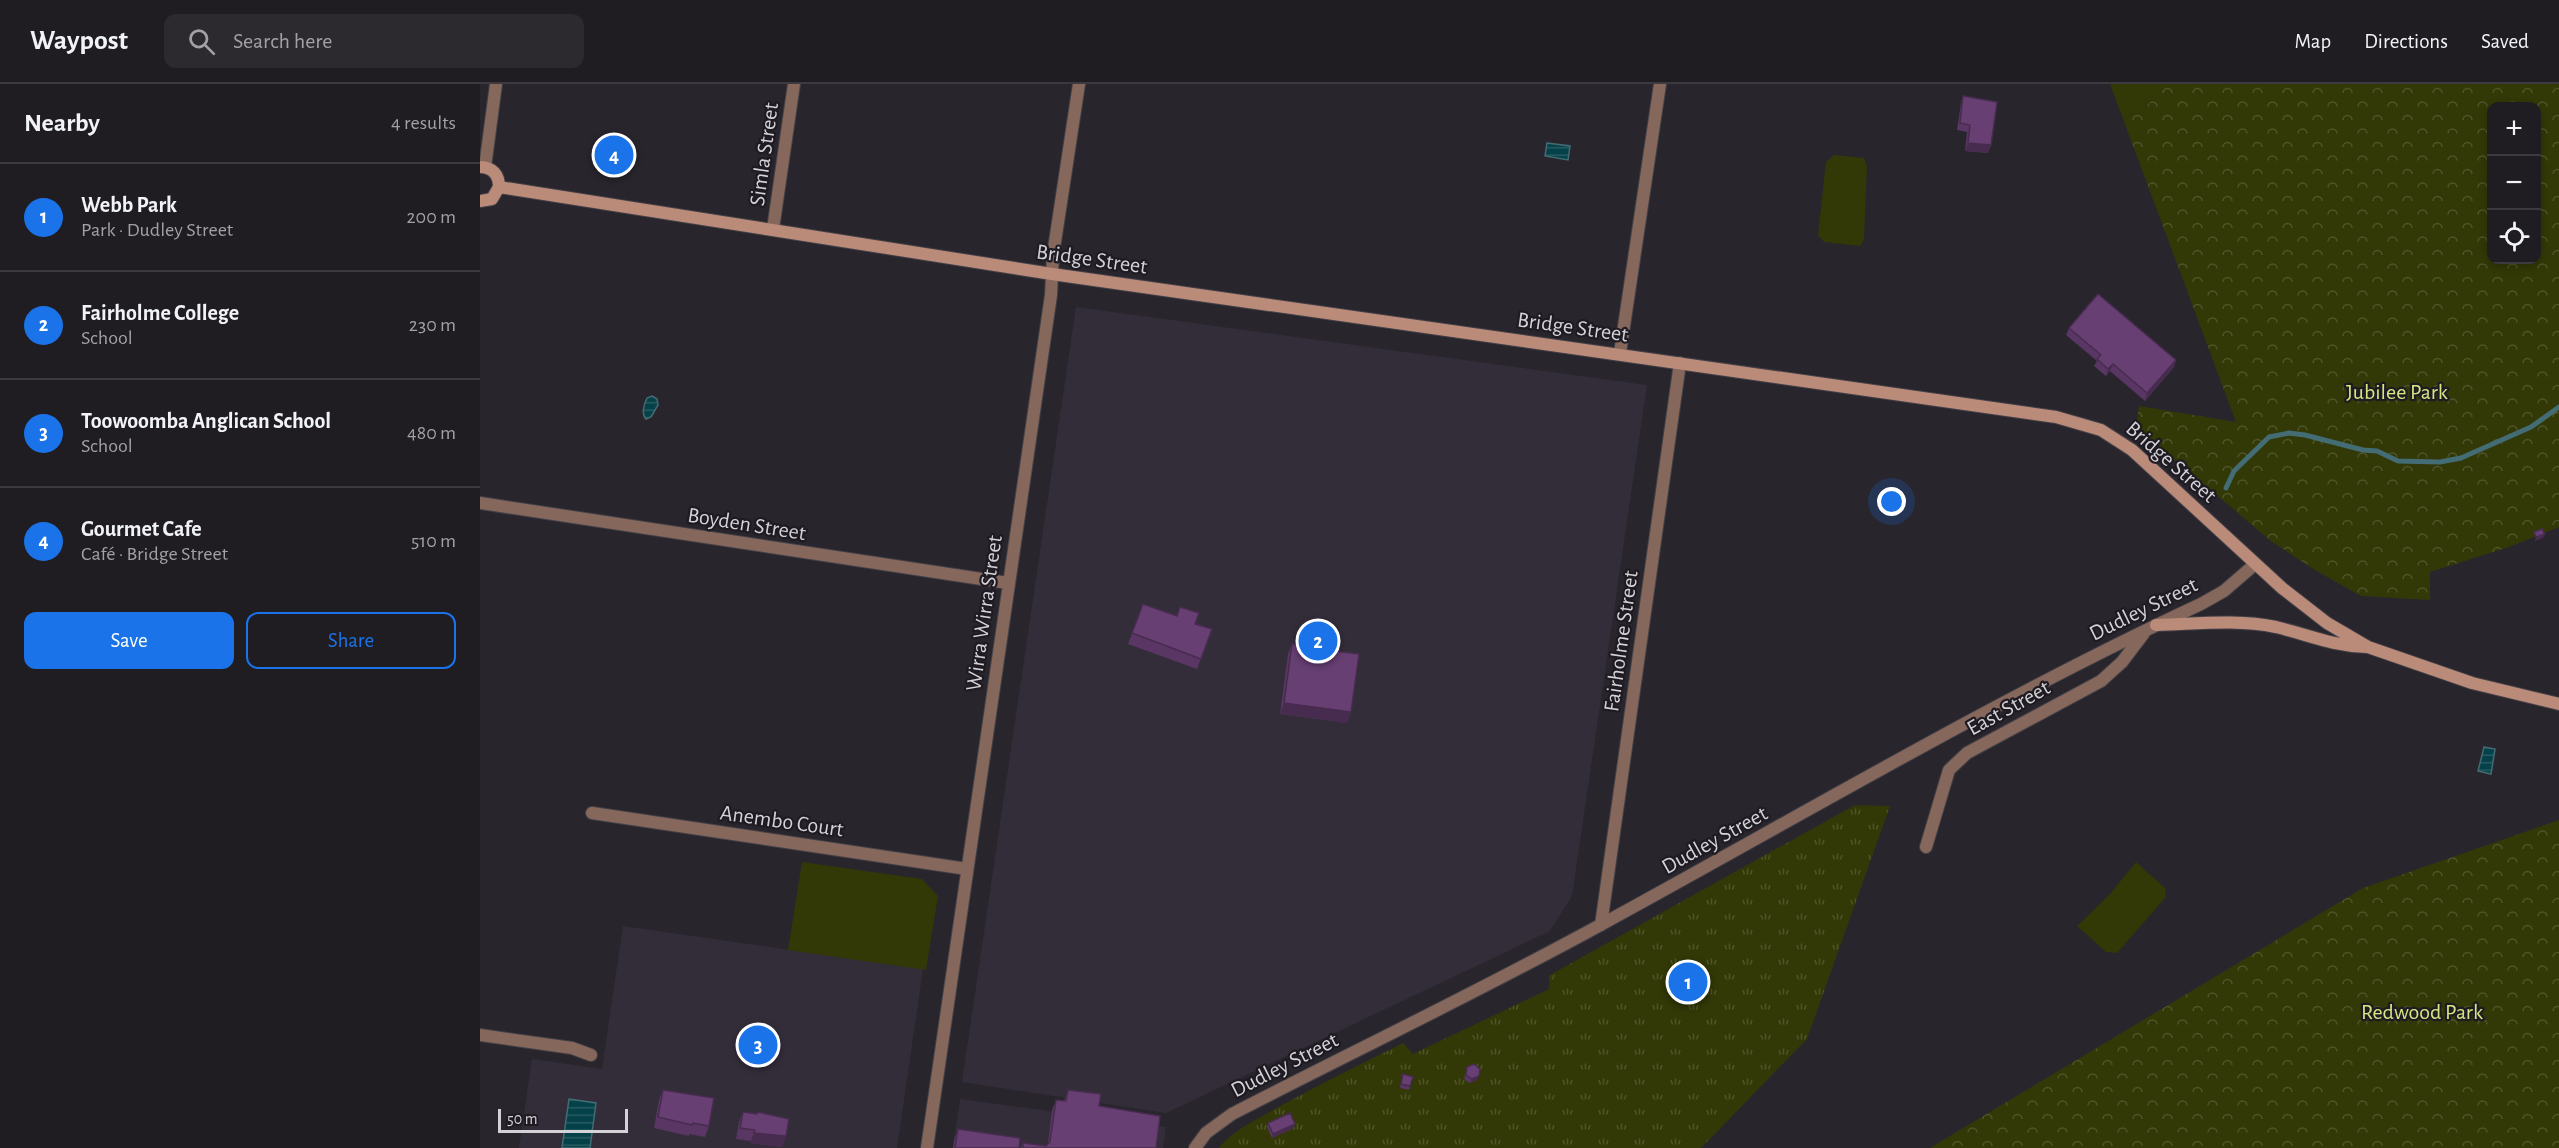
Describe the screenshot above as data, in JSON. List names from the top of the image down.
{
  "streets": {
    "street": [
      "Simla Street",
      "Bridge Street",
      "Boyden Street",
      "Dudley Street",
      "Wirra Wirra Street",
      "Fairholme Street",
      "East Street",
      "Anembo Court"
    ]
  },
  "crossings": [
    ["Simla Street", "Bridge Street"],
    ["Bridge Street", "Dudley Street"],
    ["Bridge Street", "Wirra Wirra Street"],
    ["Bridge Street", "Fairholme Street"],
    ["Boyden Street", "Wirra Wirra Street"],
    ["Dudley Street", "Fairholme Street"],
    ["Dudley Street", "East Street"],
    ["Wirra Wirra Street", "Anembo Court"]
  ],
  "parks": ["Jubilee Park", "Redwood Park"],
  "scale_bar": "50 m",
  "page": {
    "header": "Waypost",
    "search": "Search here",
    "nav": ["Map", "Directions", "Saved"],
    "heading": ["Nearby", "4 results"],
    "map_buttons": ["+", "−"],
    "pins": [
      "4",
      "2",
      "1",
      "3"
    ],
    "list": [
      {
        "mark": "1",
        "name": "Webb Park",
        "note": "Park · Dudley Street",
        "value": "200 m"
      },
      {
        "mark": "2",
        "name": "Fairholme College",
        "note": "School",
        "value": "230 m"
      },
      {
        "mark": "3",
        "name": "Toowoomba Anglican School",
        "note": "School",
        "value": "480 m"
      },
      {
        "mark": "4",
        "name": "Gourmet Cafe",
        "note": "Café · Bridge Street",
        "value": "510 m"
      }
    ],
    "buttons": ["Save", "Share"],
    "scale": "50 m"
  }
}
